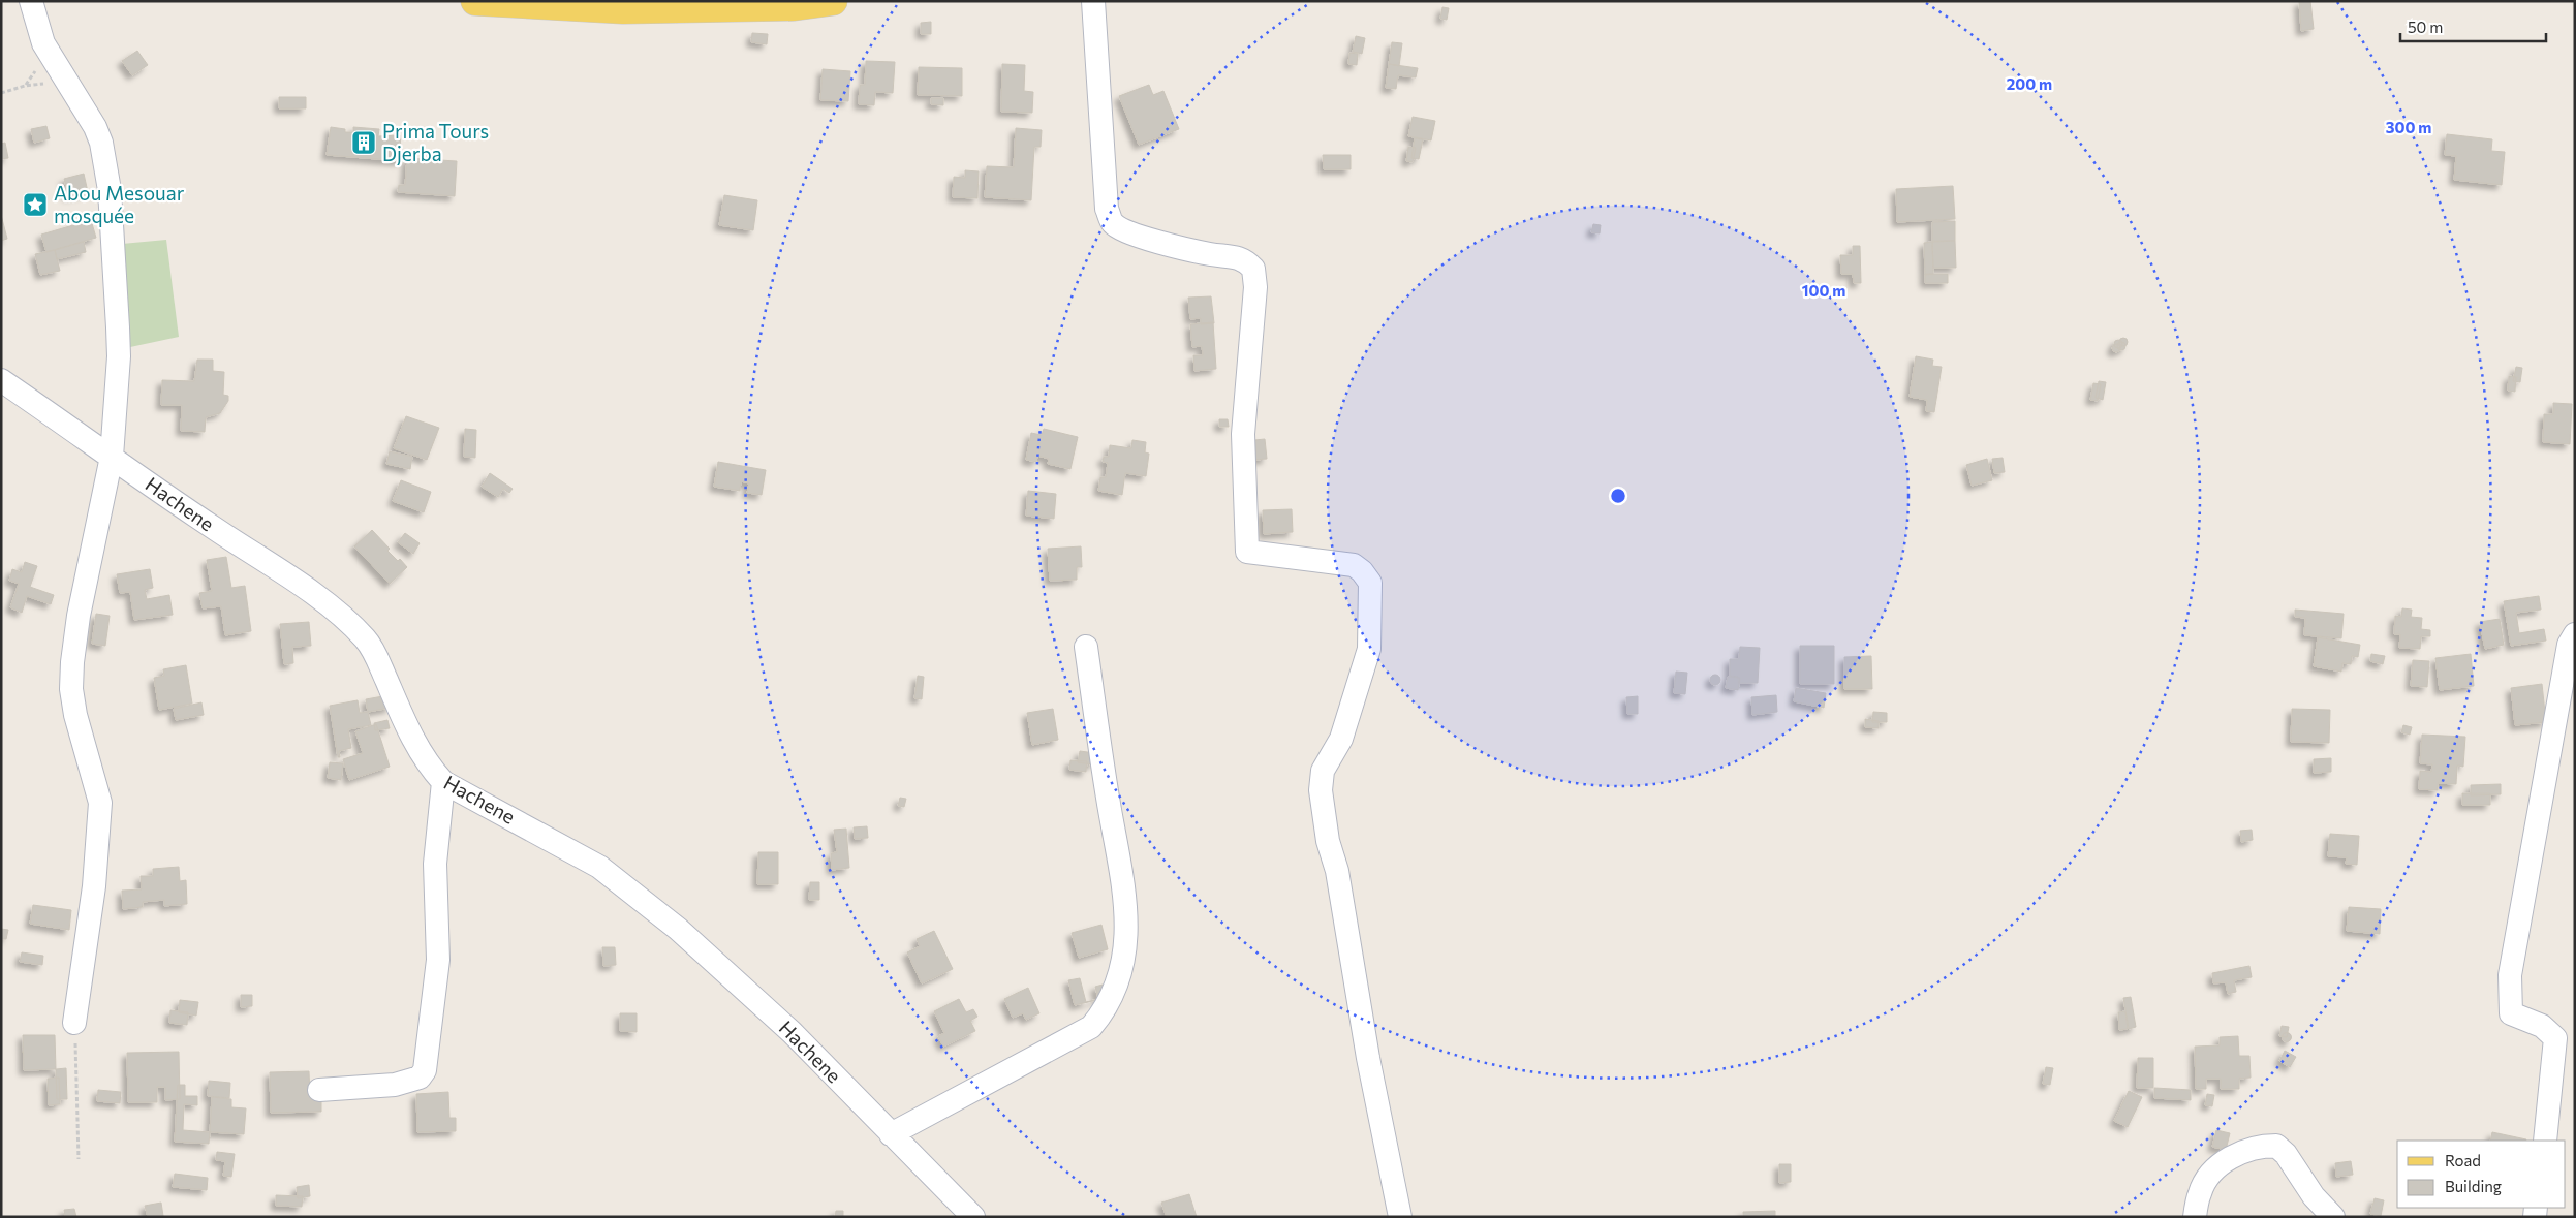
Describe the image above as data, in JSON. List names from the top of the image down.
{
  "streets": {
    "street": ["Hachene"]
  },
  "places": {
    "building": ["Prima Tours Djerba"],
    "place": ["Abou Mesouar mosquée"]
  },
  "legend": ["Road", "Building"],
  "scale_bar": "50 m",
  "rings": ["200 m", "300 m", "100 m"]
}
